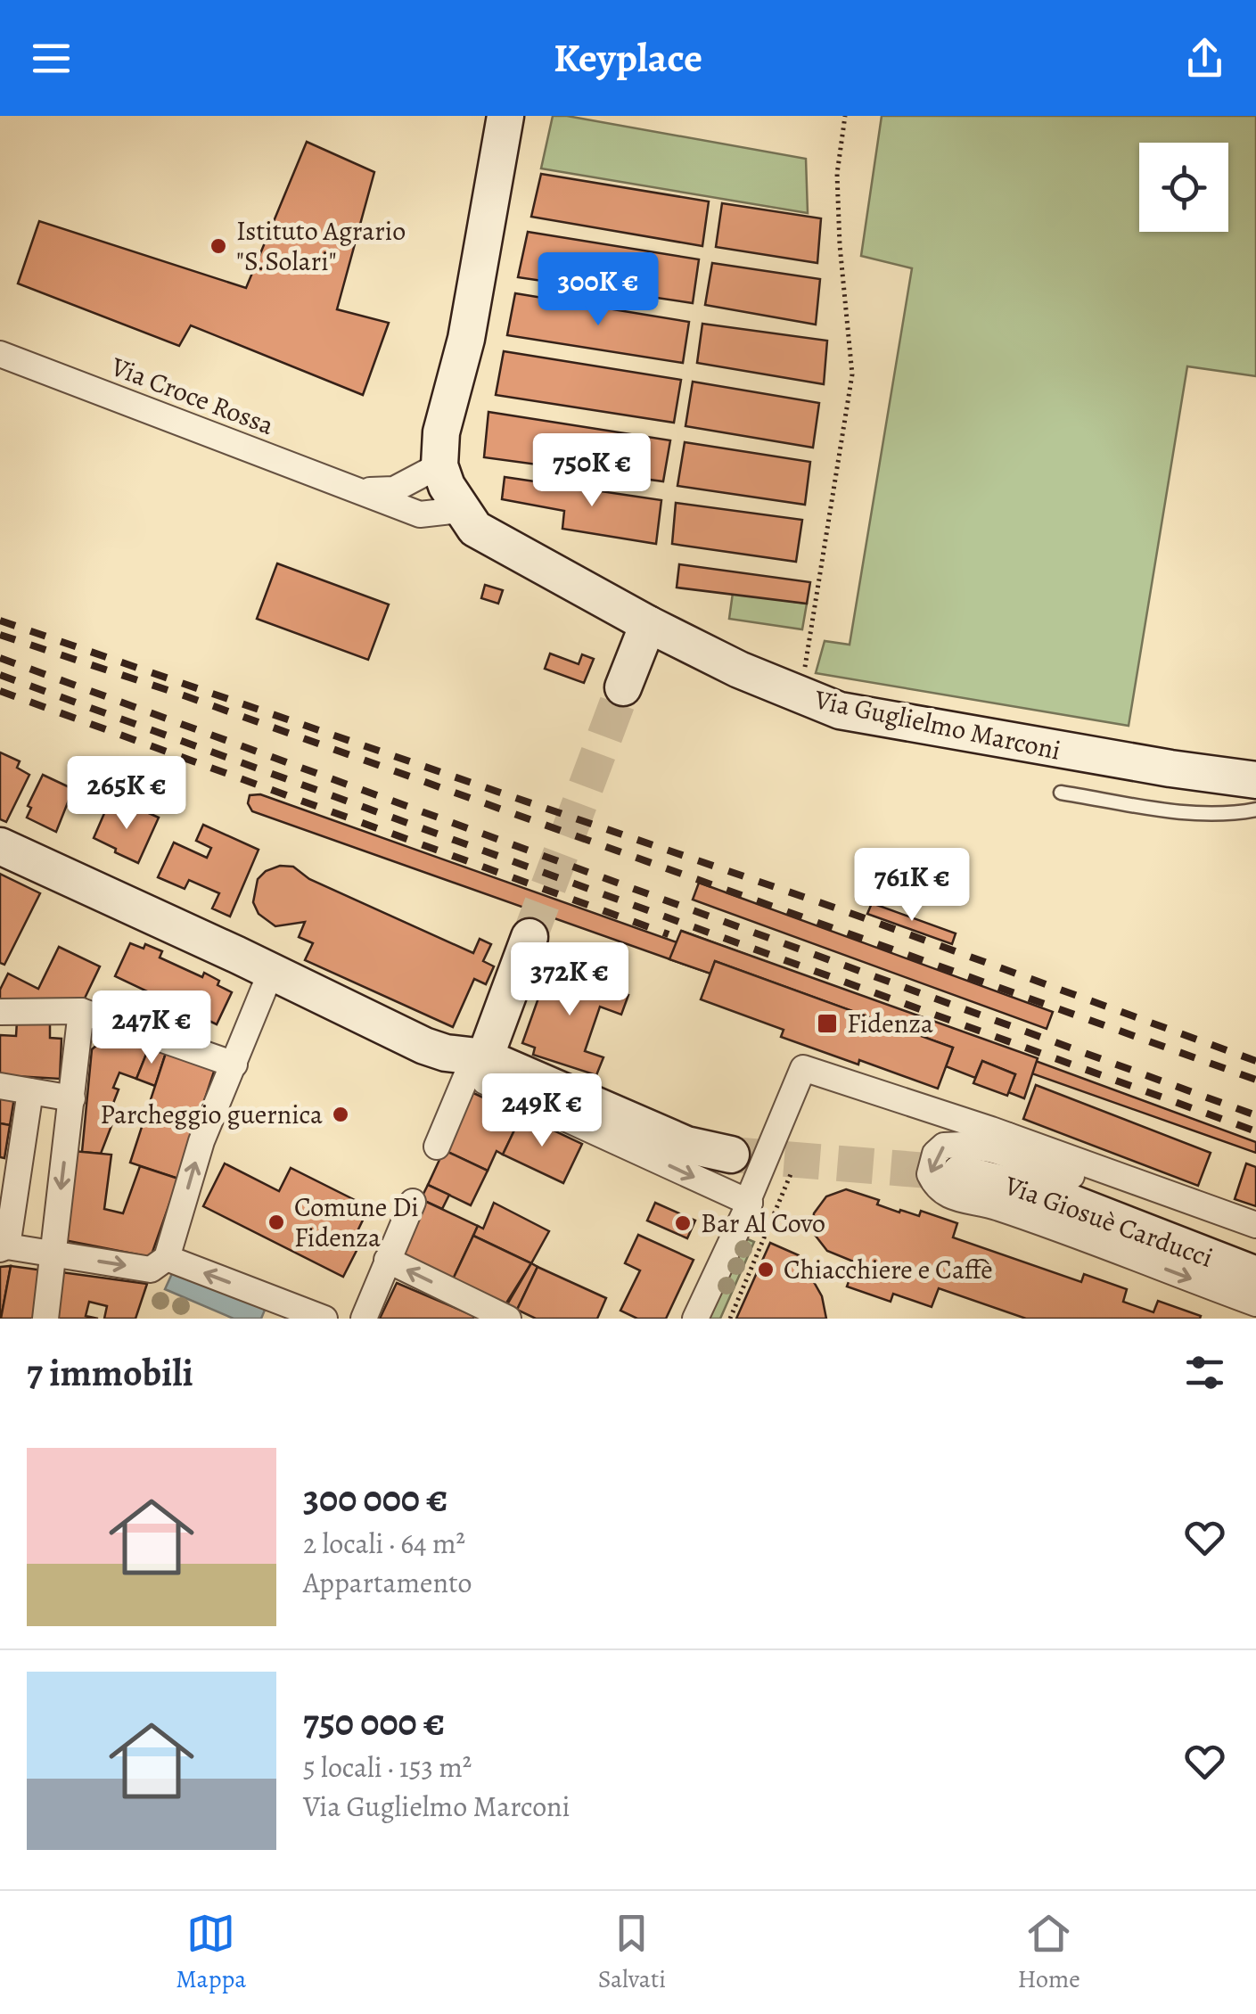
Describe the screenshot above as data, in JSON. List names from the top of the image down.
{
  "streets": {
    "street": ["Via Croce Rossa", "Via Guglielmo Marconi", "Via Giosuè Carducci"]
  },
  "crossings": [
    ["Via Croce Rossa", "Via Guglielmo Marconi"]
  ],
  "places": {
    "other": [
      "Istituto Agrario \"S.Solari\"",
      "Parcheggio guernica",
      "Comune Di Fidenza",
      "Bar Al Covo",
      "Chiacchiere e Caffè"
    ],
    "transit": ["Fidenza"]
  },
  "page": {
    "header": "Keyplace",
    "price": [
      "300K €",
      "750K €",
      "265K €",
      "761K €",
      "372K €",
      "247K €",
      "249K €"
    ],
    "heading": "7 immobili",
    "list": [
      {
        "name": "300 000 €",
        "note": "2 locali · 64 m² · Appartamento"
      },
      {
        "name": "750 000 €",
        "note": "5 locali · 153 m² · Via Guglielmo Marconi"
      }
    ],
    "tabs": ["Mappa", "Salvati", "Home"]
  }
}
